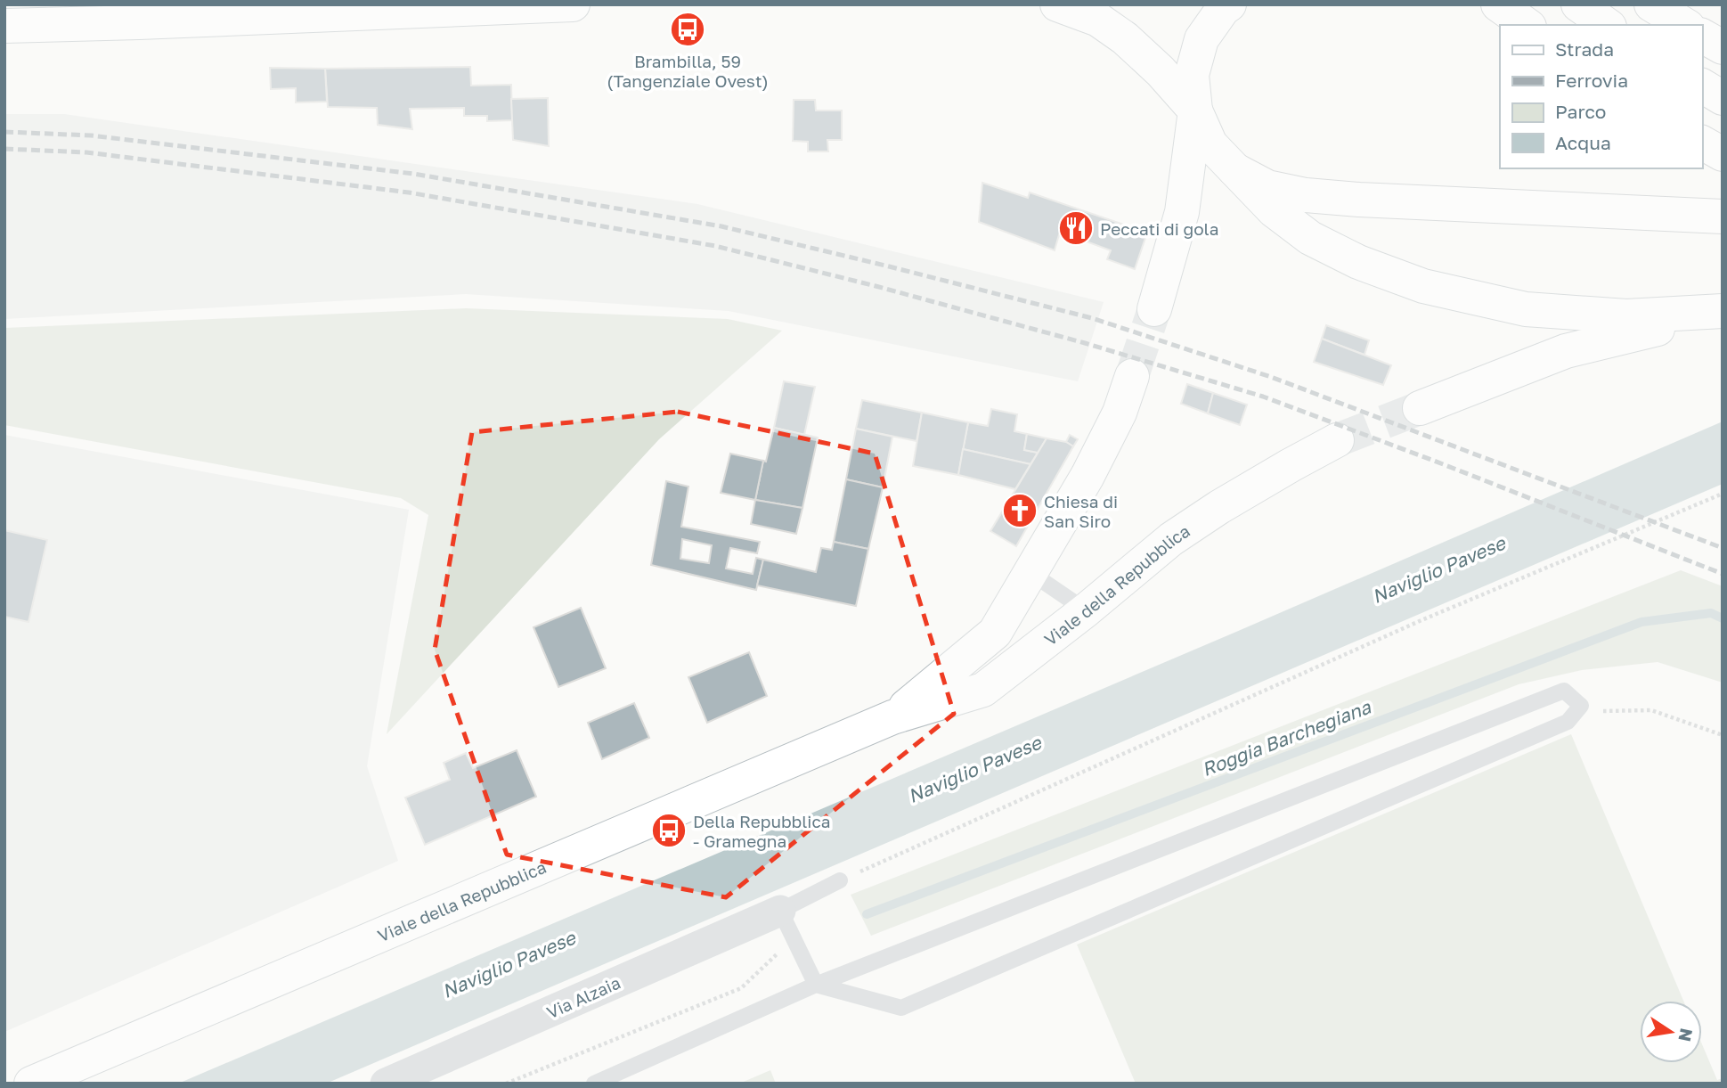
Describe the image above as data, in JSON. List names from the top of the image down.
{
  "streets": {
    "main road": ["Viale della Repubblica"],
    "street": ["Via Alzaia"]
  },
  "water": ["Naviglio Pavese", "Roggia Barchegiana"],
  "places": {
    "bus stop": ["Brambilla, 59 (Tangenziale Ovest)", "Della Repubblica - Gramegna"],
    "restaurant": ["Peccati di gola"],
    "church": ["Chiesa di San Siro"]
  },
  "legend": [
    "Strada",
    "Ferrovia",
    "Parco",
    "Acqua"
  ],
  "north": "right"
}
